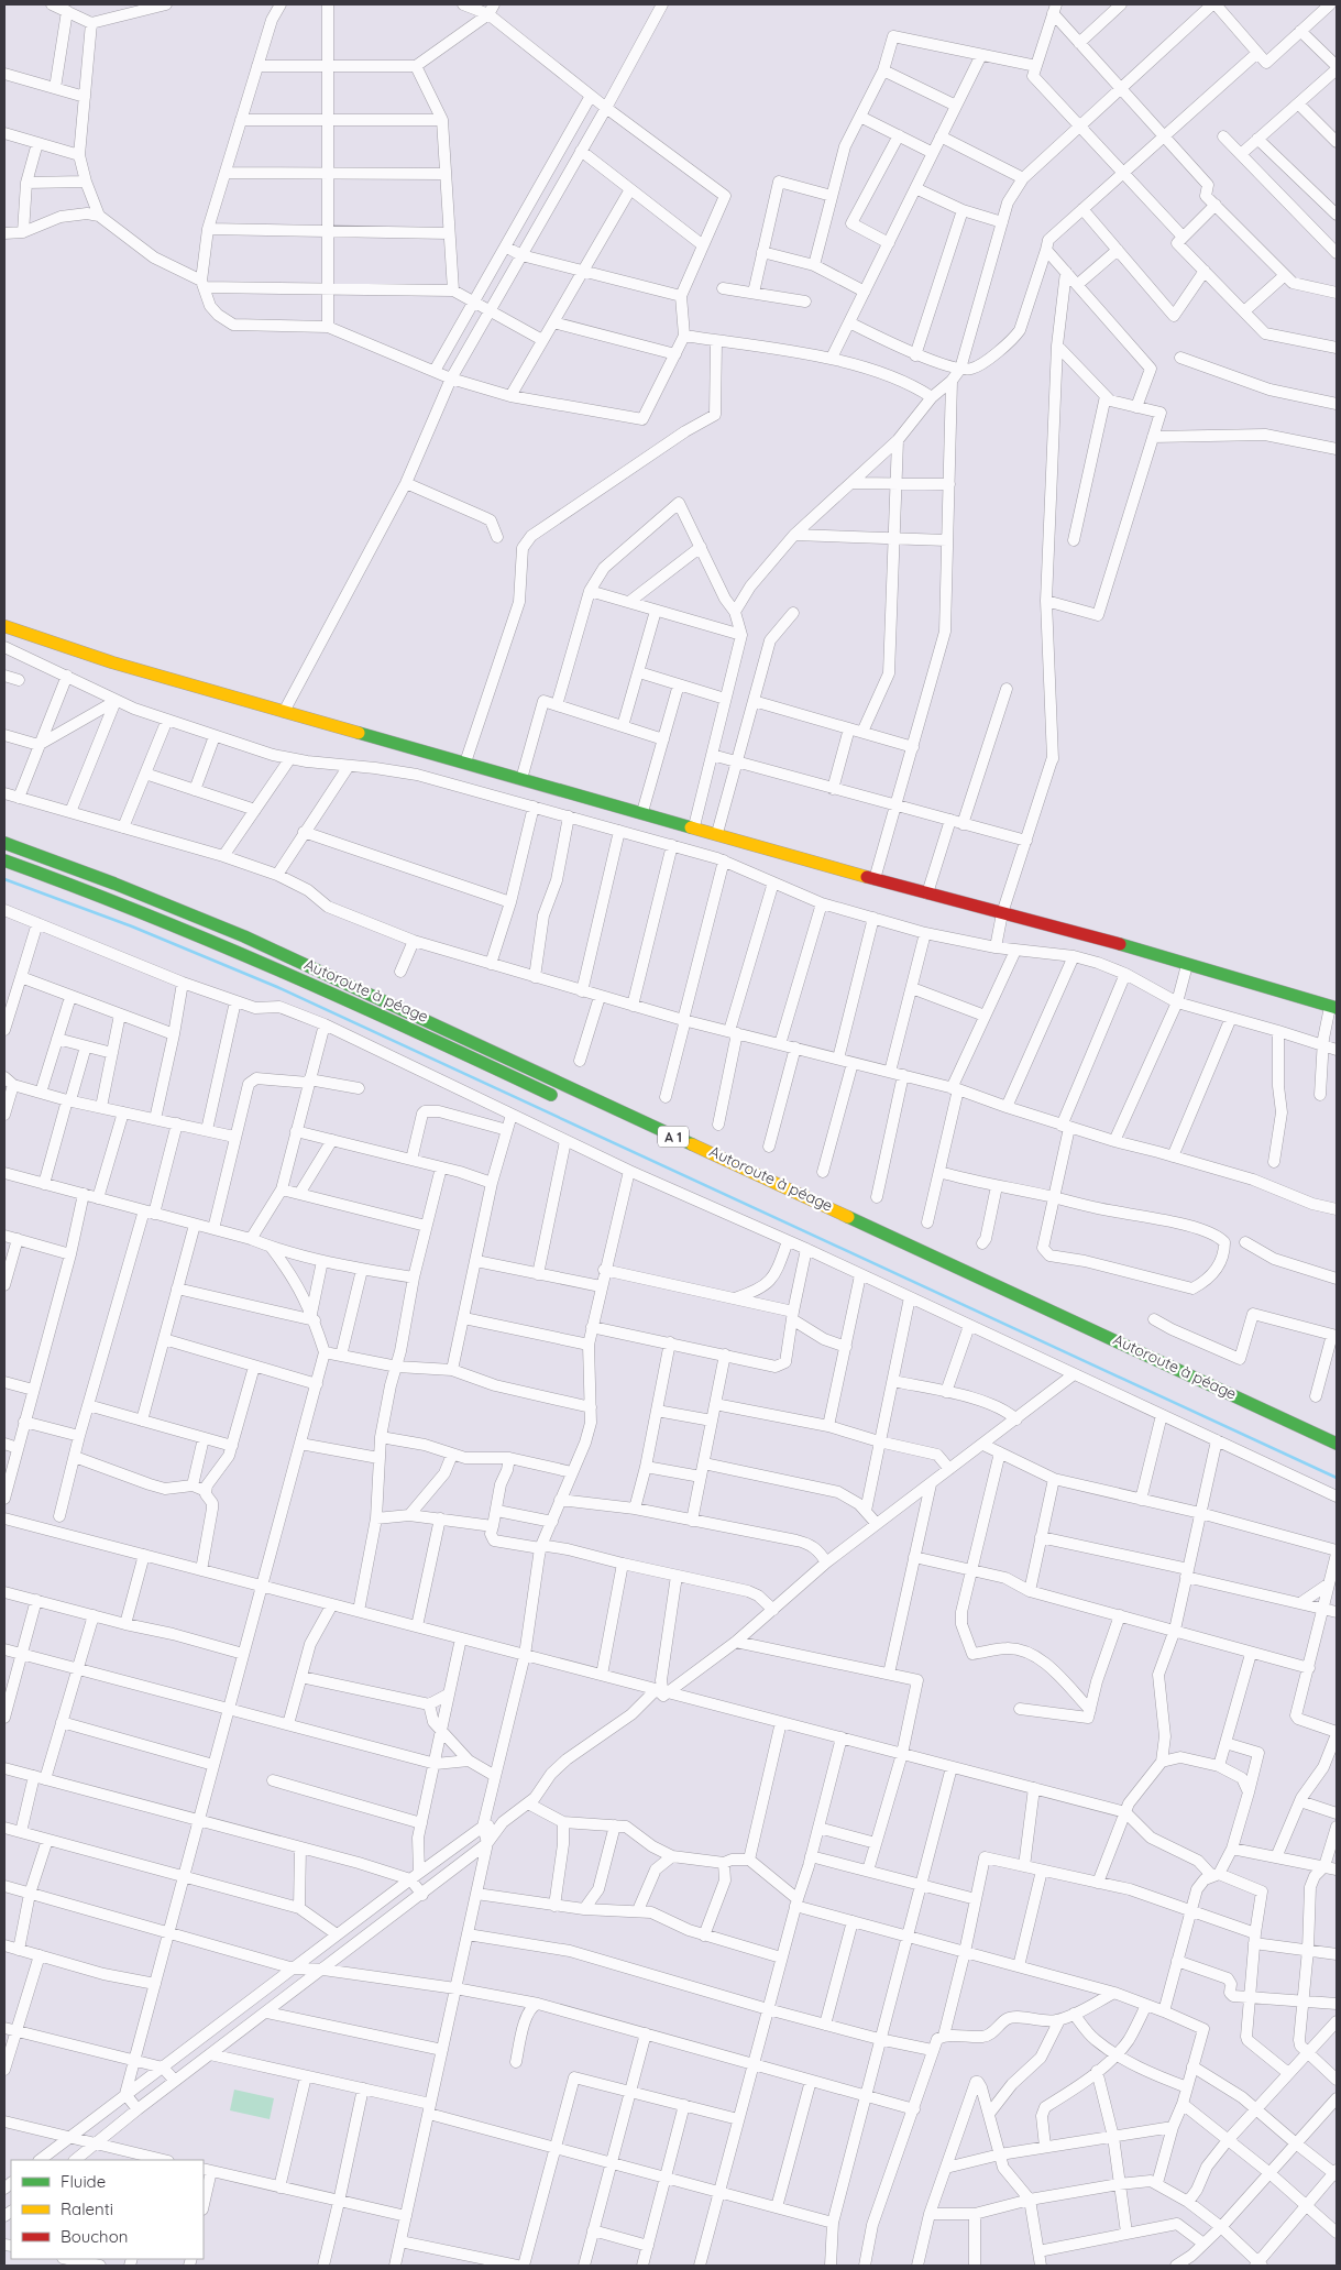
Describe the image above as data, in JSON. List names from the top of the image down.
{
  "streets": {
    "main road": ["Autoroute à péage", "A 1"]
  },
  "legend": ["Fluide", "Ralenti", "Bouchon"]
}
